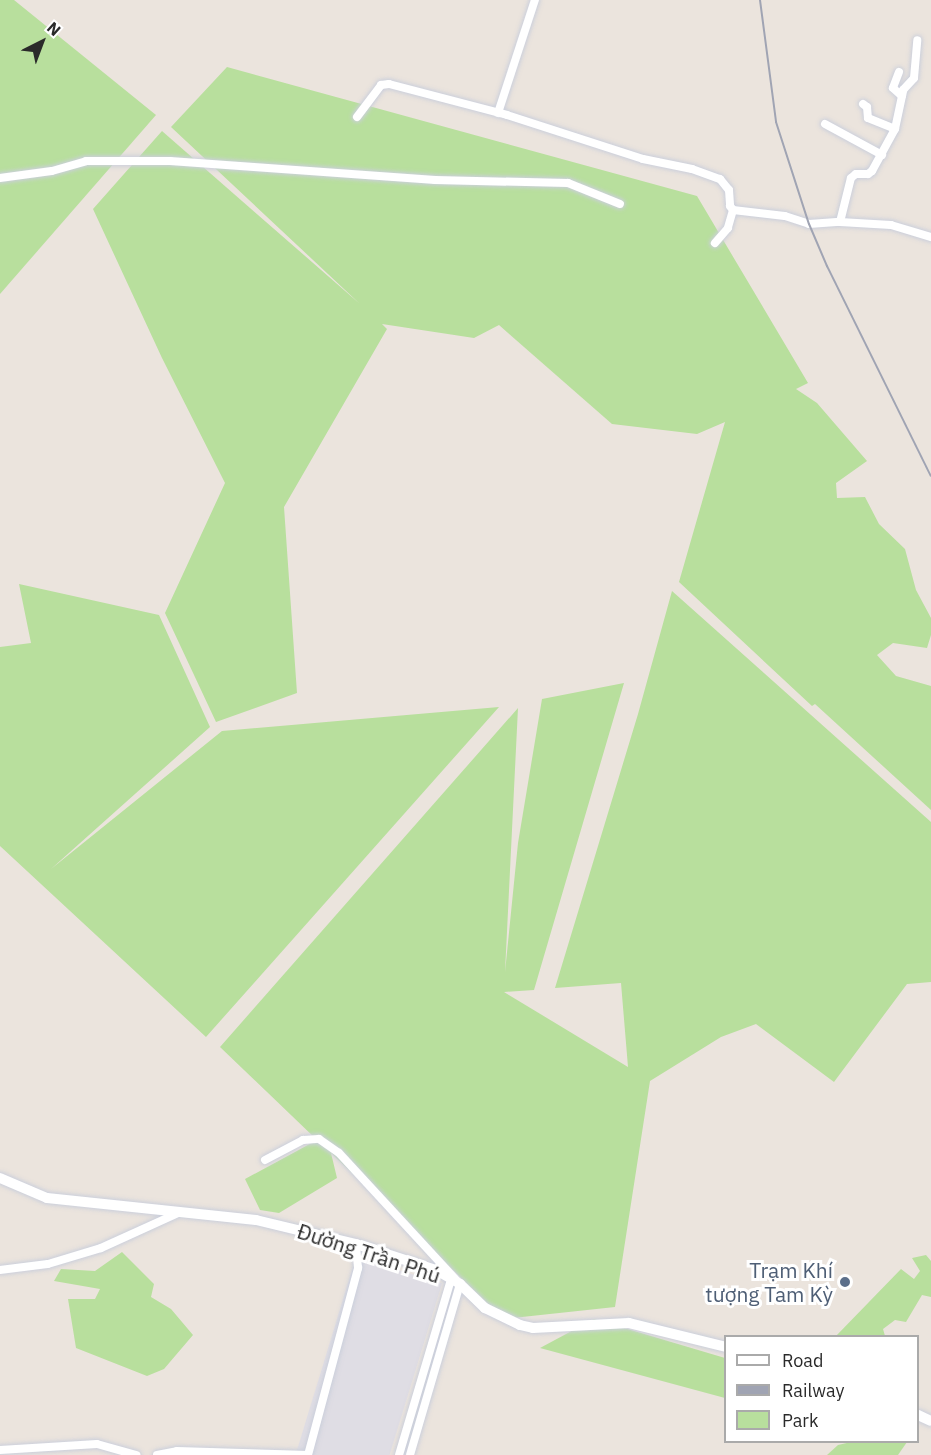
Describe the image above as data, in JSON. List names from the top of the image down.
{
  "streets": {
    "main road": ["Đường Trần Phú"]
  },
  "places": ["Trạm Khí tượng Tam Kỳ"],
  "legend": ["Road", "Railway", "Park"],
  "north": "top right"
}
